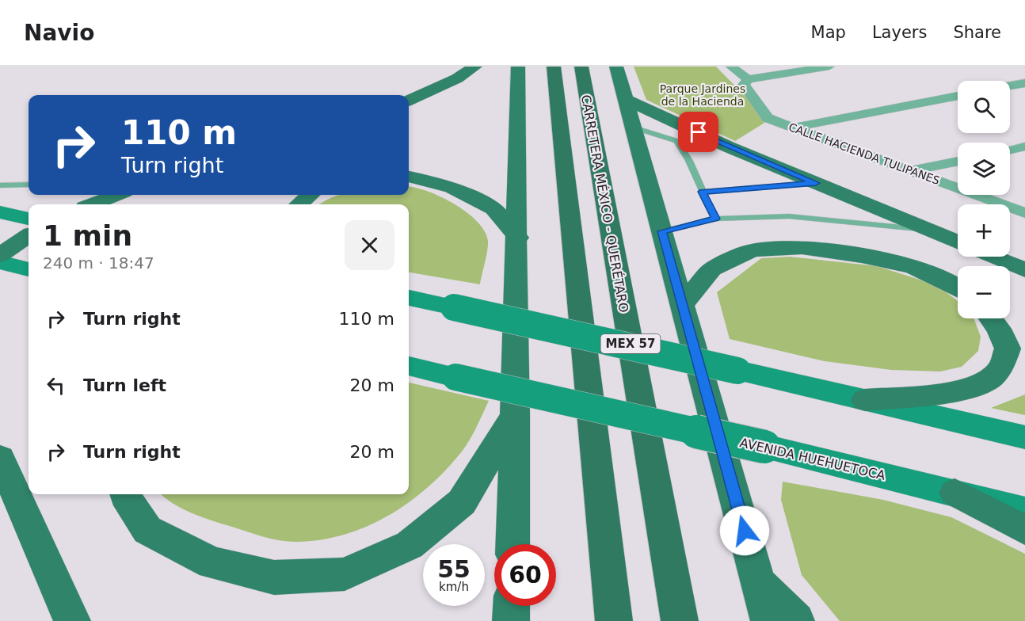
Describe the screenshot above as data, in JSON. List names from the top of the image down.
{
  "streets": {
    "highway": ["CARRETERA MÉXICO - QUERÉTARO", "MEX 57"],
    "main road": ["AVENIDA HUEHUETOCA"],
    "street": ["CALLE HACIENDA TULIPANES"]
  },
  "parks": ["Parque Jardines de la Hacienda"],
  "page": {
    "header": "Navio",
    "nav": ["Map", "Layers", "Share"],
    "map_buttons": ["+", "−"],
    "turn": ["110 m", "Turn right"],
    "heading": ["1 min", "240 m · 18:47"],
    "list": [
      {
        "name": "Turn right",
        "value": "110 m"
      },
      {
        "name": "Turn left",
        "value": "20 m"
      },
      {
        "name": "Turn right",
        "value": "20 m"
      }
    ],
    "speed": "55 km/h",
    "limit": "60"
  }
}
